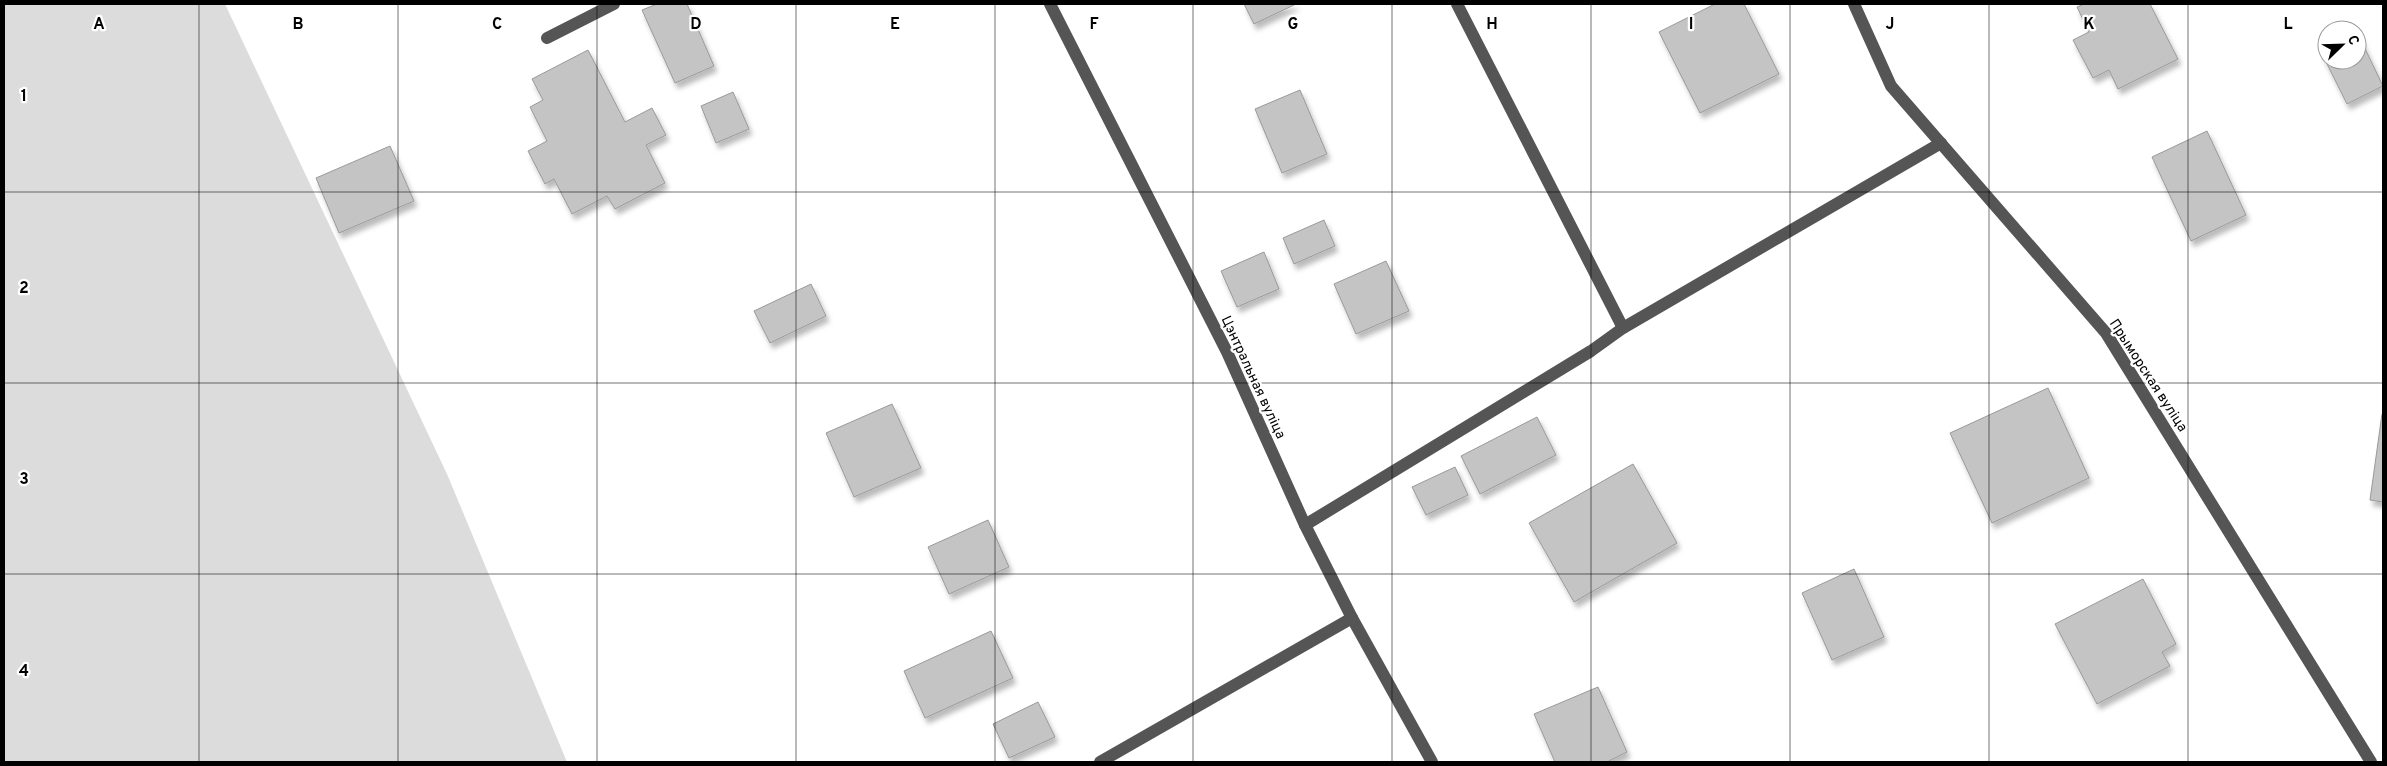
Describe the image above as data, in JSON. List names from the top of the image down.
{
  "streets": {
    "street": ["Прыморская вуліца", "Цэнтральная вуліца"]
  },
  "north": "top right",
  "grid": {
    "columns": [
      "A",
      "B",
      "C",
      "D",
      "E",
      "F",
      "G",
      "H",
      "I",
      "J",
      "K",
      "L"
    ],
    "rows": [
      "1",
      "2",
      "3",
      "4"
    ]
  }
}
